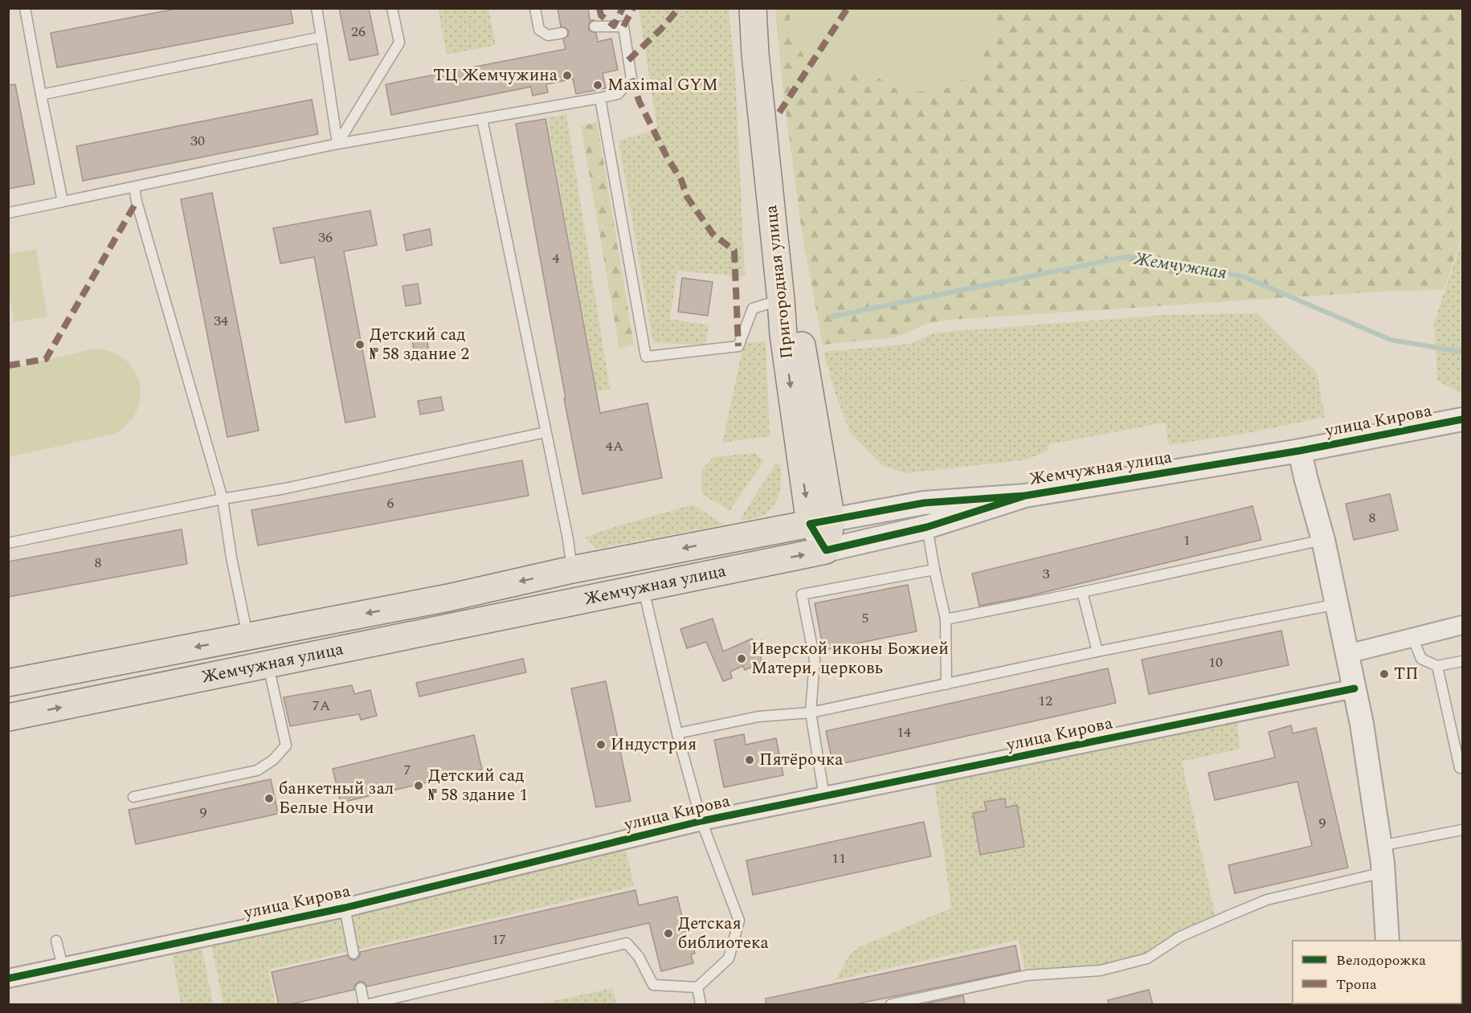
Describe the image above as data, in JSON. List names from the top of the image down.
{
  "streets": {
    "main road": ["Пригородная улица", "Жемчужная улица"],
    "street": ["улица Кирова"]
  },
  "crossings": [
    ["Пригородная улица", "Жемчужная улица"],
    ["улица Кирова", "Жемчужная улица"]
  ],
  "water": ["Жемчужная"],
  "places": [
    "ТЦ Жемчужина",
    "Maximal GYM",
    "Детский сад № 58 здание 2",
    "Иверской иконы Божией Матери, церковь",
    "ТП",
    "Индустрия",
    "Пятёрочка",
    "Детский сад № 58 здание 1",
    "банкетный зал Белые Ночи",
    "Детская библиотека"
  ],
  "house_numbers": [
    "26",
    "30",
    "36",
    "4",
    "34",
    "4А",
    "6",
    "8",
    "1",
    "8",
    "3",
    "5",
    "10",
    "12",
    "7А",
    "14",
    "7",
    "9",
    "9",
    "11",
    "17"
  ],
  "legend": ["Велодорожка", "Тропа"]
}
